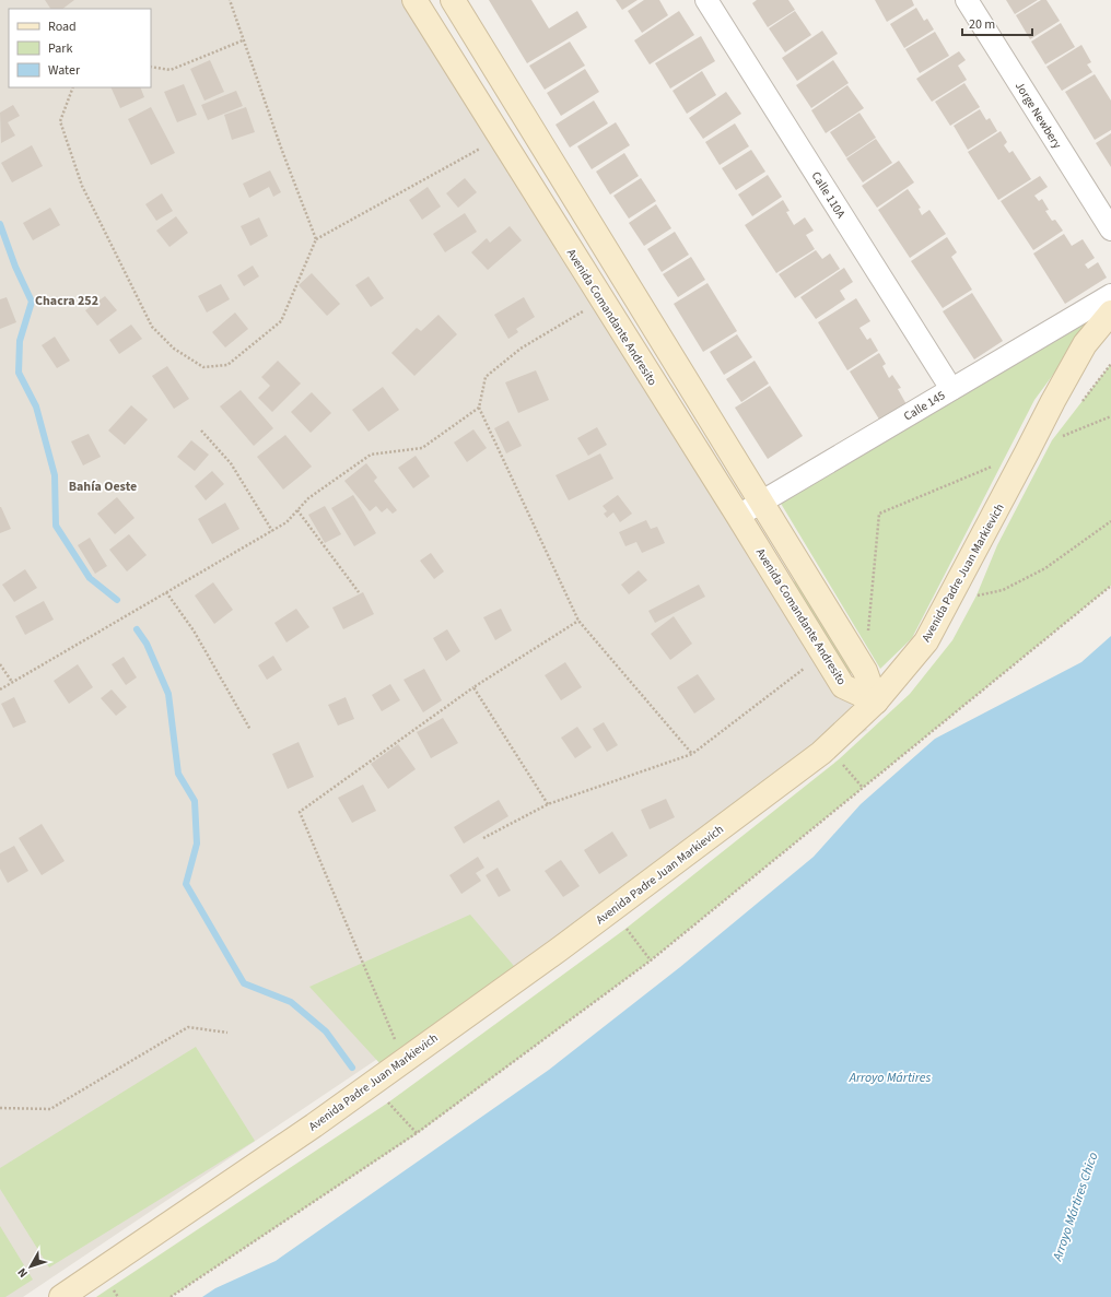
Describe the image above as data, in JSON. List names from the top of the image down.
{
  "streets": {
    "main road": ["Avenida Comandante Andresito", "Avenida Padre Juan Markievich"],
    "street": ["Jorge Newbery", "Calle 110A", "Calle 145"]
  },
  "crossings": [
    ["Calle 110A", "Calle 145"],
    ["Avenida Comandante Andresito", "Calle 145"],
    ["Avenida Comandante Andresito", "Avenida Padre Juan Markievich"]
  ],
  "districts": ["Chacra 252", "Bahía Oeste"],
  "water": ["Arroyo Mártires", "Arroyo Mártires Chico"],
  "legend": ["Road", "Park", "Water"],
  "scale_bar": "20 m",
  "north": "bottom left"
}
